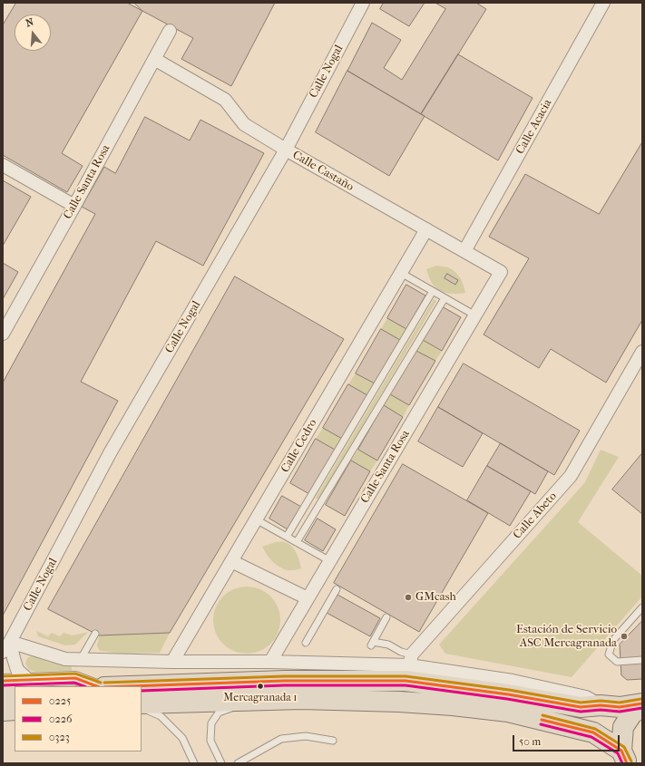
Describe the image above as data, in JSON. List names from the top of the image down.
{
  "streets": {
    "street": [
      "Calle Nogal",
      "Calle Acacia",
      "Calle Castaño",
      "Calle Santa Rosa",
      "Calle Cedro",
      "Calle Abeto"
    ]
  },
  "crossings": [
    ["Calle Nogal", "Calle Castaño"],
    ["Calle Acacia", "Calle Castaño"],
    ["Calle Castaño", "Calle Santa Rosa"],
    ["Calle Castaño", "Calle Cedro"]
  ],
  "places": ["GMcash", "Estación de Servicio ASC Mercagranada", "Mercagranada 1"],
  "lines": ["transit line 0323", "transit line 0225", "transit line 0226"],
  "legend": ["0225", "0226", "0323"],
  "scale_bar": "50 m",
  "north": "top"
}
